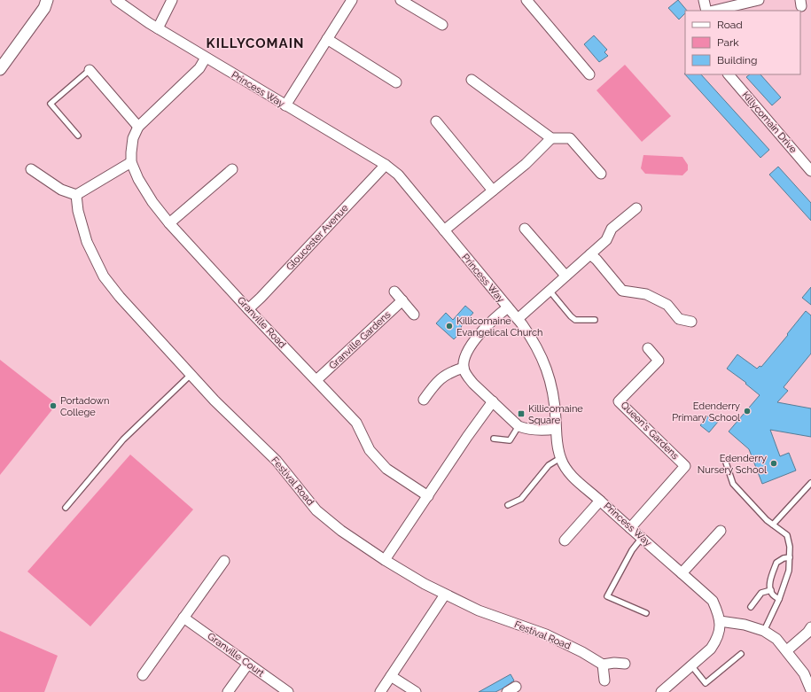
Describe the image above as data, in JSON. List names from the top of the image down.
{
  "streets": {
    "street": [
      "Princess Way",
      "Killycomain Drive",
      "Gloucester Avenue",
      "Granville Road",
      "Granville Gardens",
      "Queen's Gardens",
      "Festival Road",
      "Granville Court"
    ]
  },
  "crossings": [
    ["Princess Way", "Gloucester Avenue"],
    ["Princess Way", "Granville Road"],
    ["Princess Way", "Queen's Gardens"],
    ["Gloucester Avenue", "Granville Road"],
    ["Granville Road", "Granville Gardens"]
  ],
  "districts": ["KILLYCOMAIN"],
  "places": {
    "other": [
      "Killicomaine Evangelical Church",
      "Portadown College",
      "Edenderry Primary School",
      "Edenderry Nursery School"
    ],
    "transit": ["Killicomaine Square"]
  },
  "legend": ["Road", "Park", "Building"]
}
